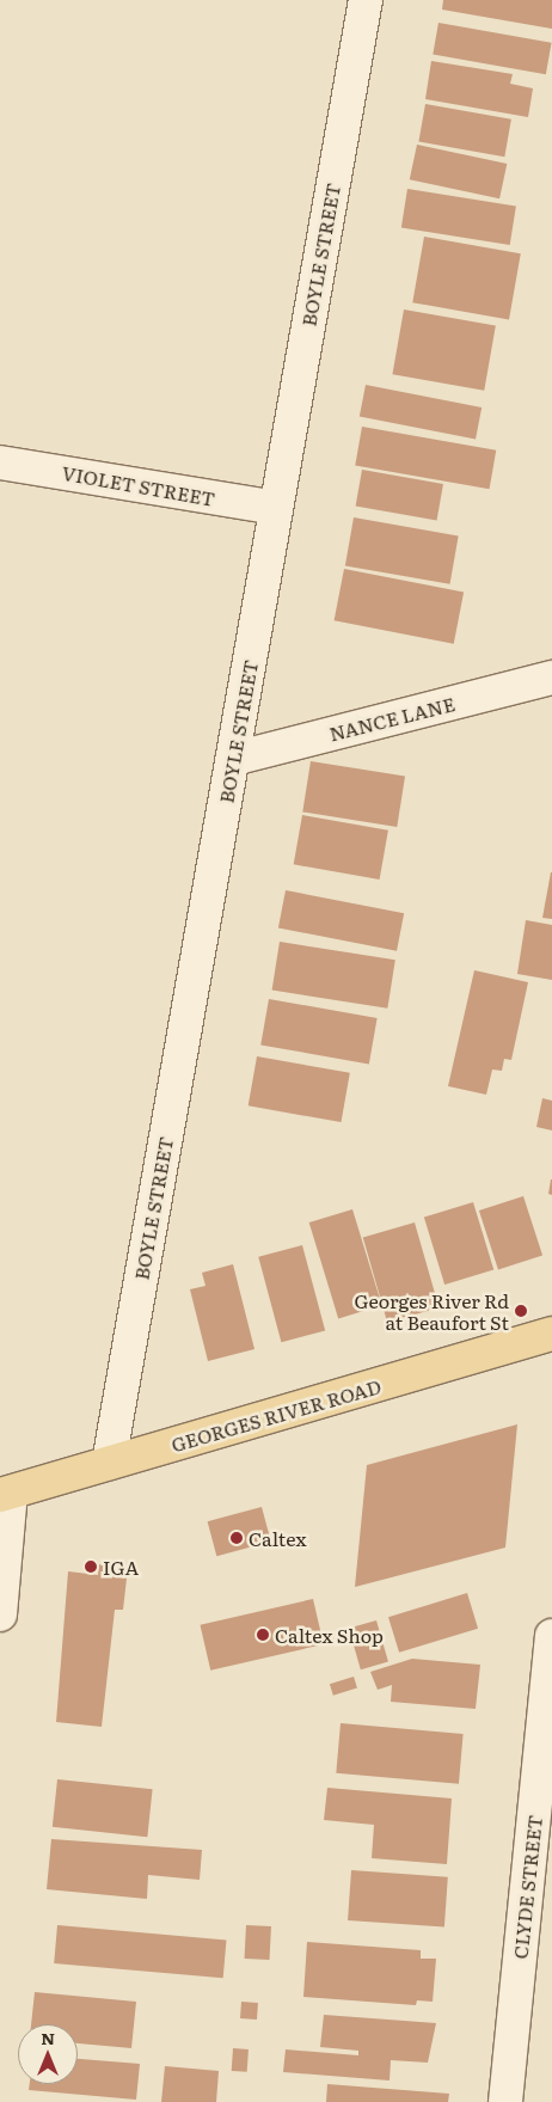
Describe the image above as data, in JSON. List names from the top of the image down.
{
  "streets": {
    "main road": ["GEORGES RIVER ROAD"],
    "street": [
      "BOYLE STREET",
      "VIOLET STREET",
      "NANCE LANE",
      "CLYDE STREET"
    ]
  },
  "crossings": [
    ["BOYLE STREET", "VIOLET STREET"],
    ["BOYLE STREET", "NANCE LANE"],
    ["BOYLE STREET", "GEORGES RIVER ROAD"]
  ],
  "places": [
    "Georges River Rd at Beaufort St",
    "Caltex",
    "IGA",
    "Caltex Shop"
  ],
  "north": "top"
}
